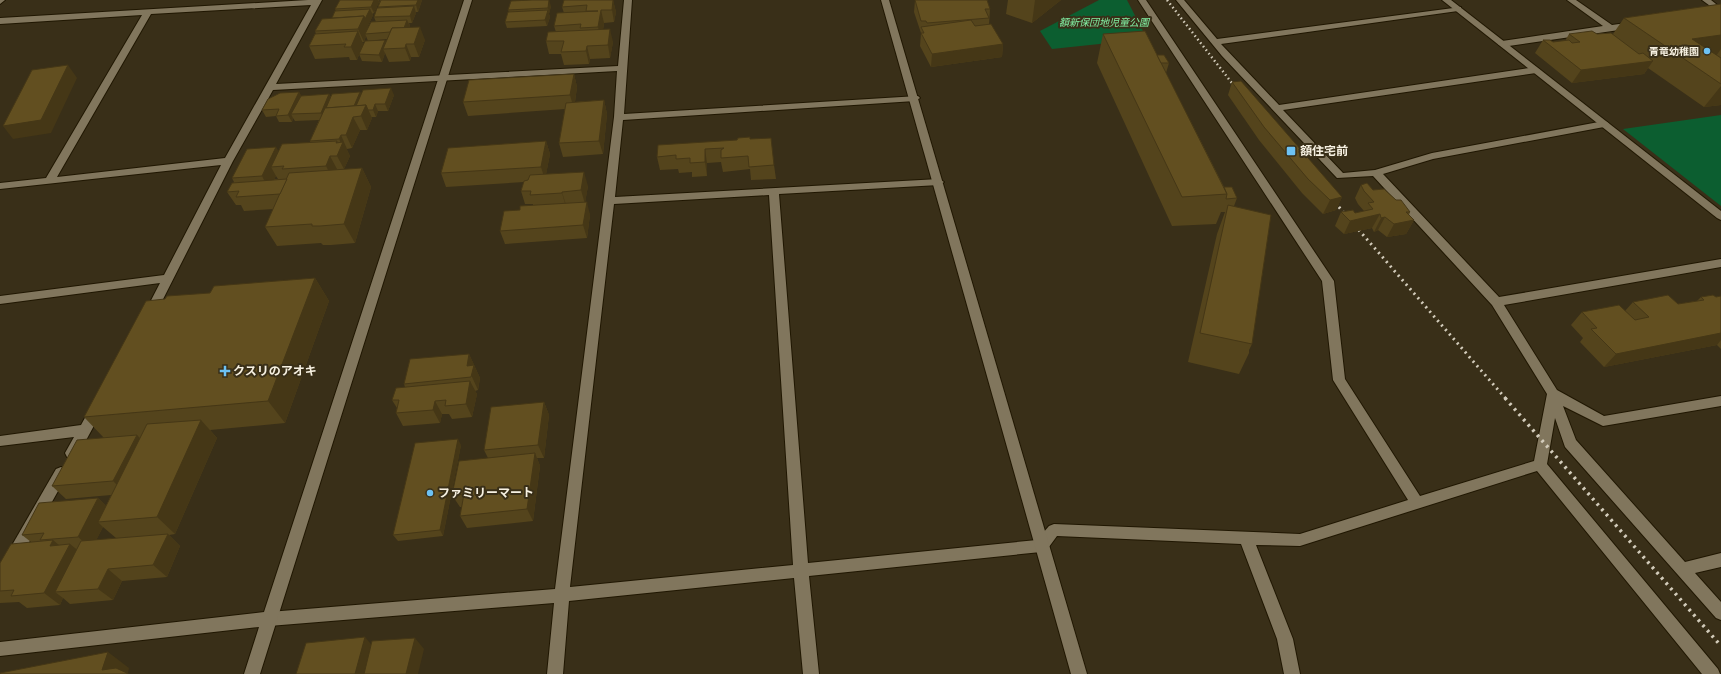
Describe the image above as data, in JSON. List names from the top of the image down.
{
  "parks": ["額新保団地児童公園"],
  "places": {
    "other": ["青竜幼稚園", "ファミリーマート"],
    "transit": ["額住宅前"],
    "health": ["クスリのアオキ"]
  }
}
